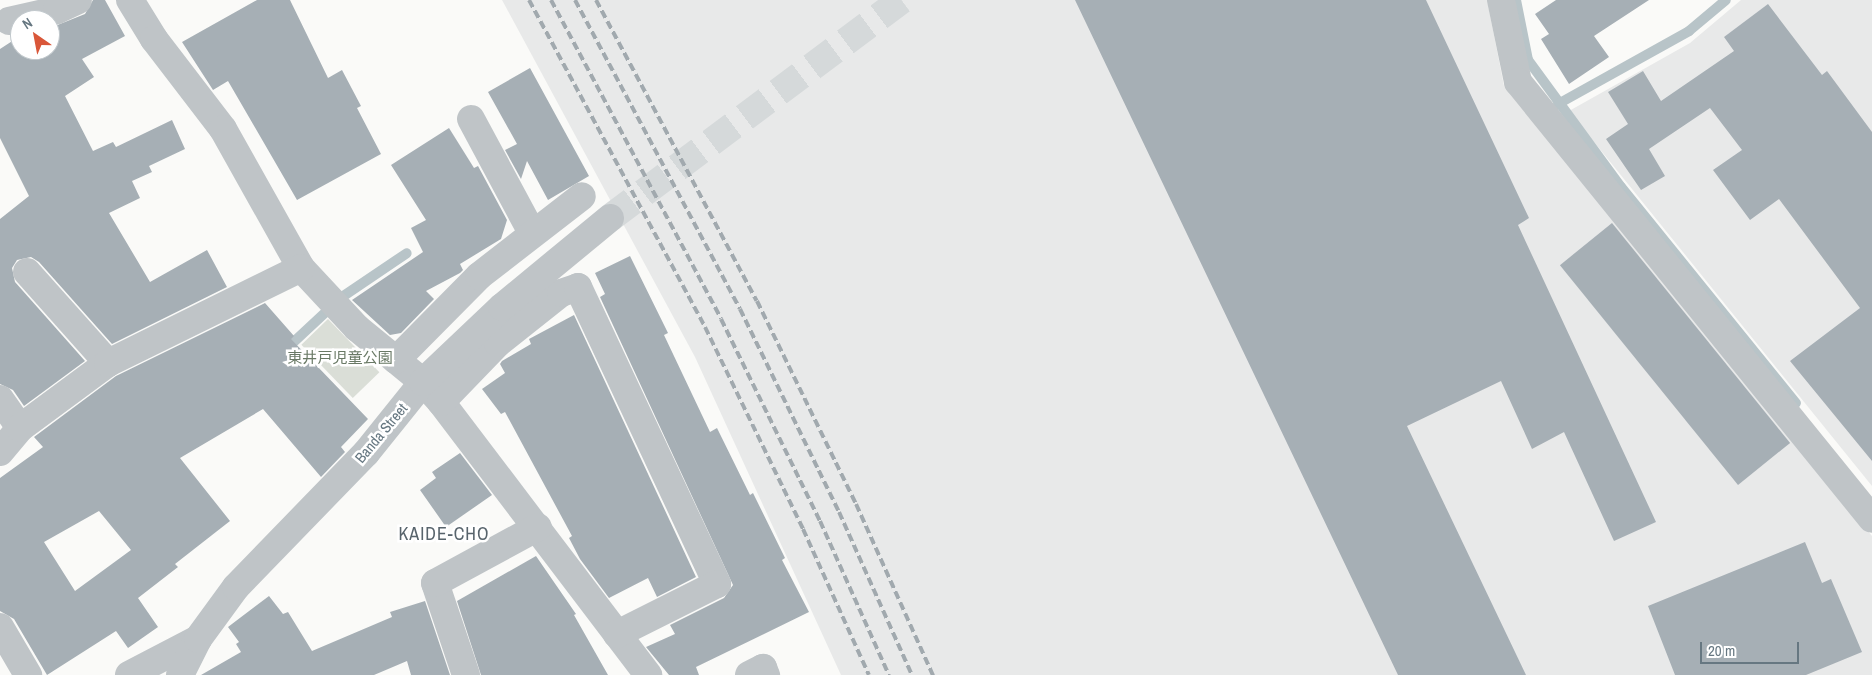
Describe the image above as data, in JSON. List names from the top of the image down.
{
  "streets": {
    "street": ["Banda Street"]
  },
  "districts": ["KAIDE-CHO"],
  "parks": ["東井戸児童公園"],
  "scale_bar": "20 m",
  "north": "top left"
}
